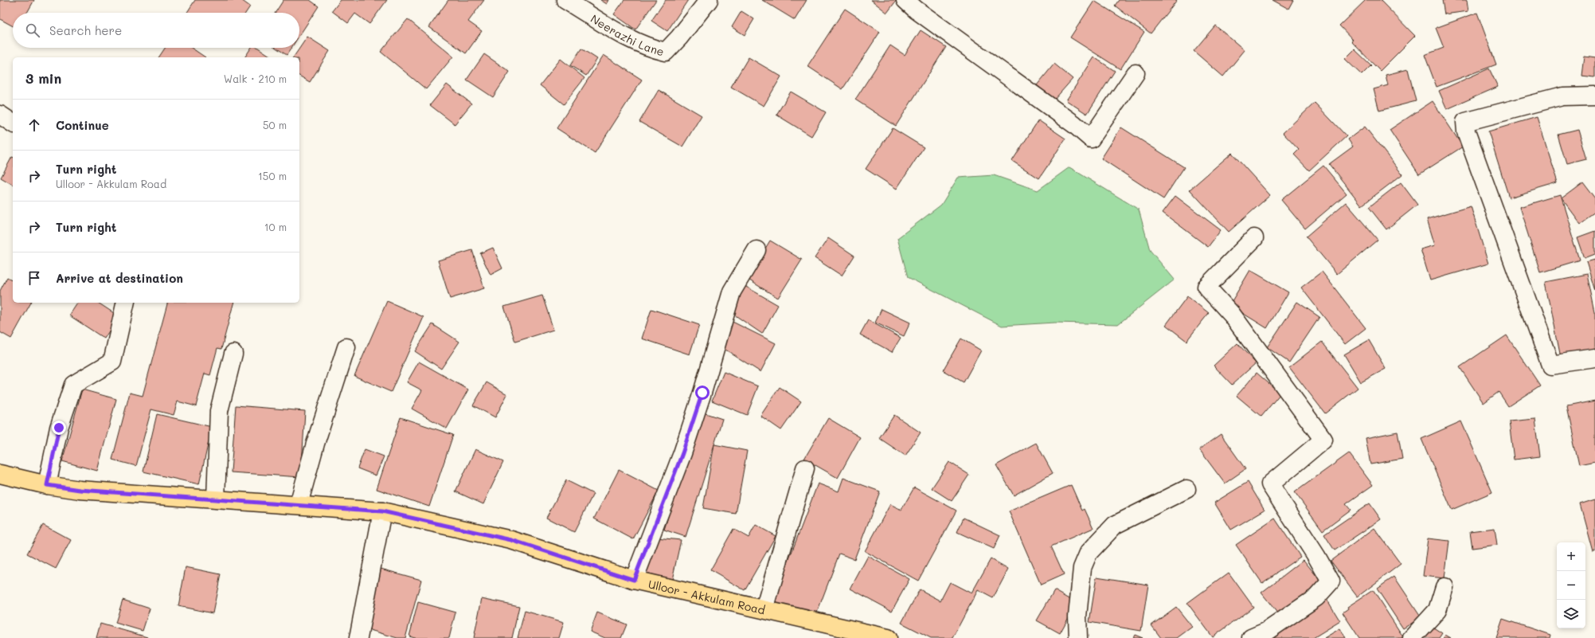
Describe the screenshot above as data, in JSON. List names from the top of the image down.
{
  "streets": {
    "main road": ["Ulloor - Akkulam Road"],
    "street": ["Neerazhi Lane"]
  },
  "page": {
    "search": "Search here",
    "heading": ["3 min", "Walk · 210 m"],
    "list": [
      ["Continue", "50 m"],
      ["Turn right", "Ulloor - Akkulam Road", "150 m"],
      ["Turn right", "10 m"],
      "Arrive at destination"
    ],
    "map_buttons": ["+", "−"]
  }
}
